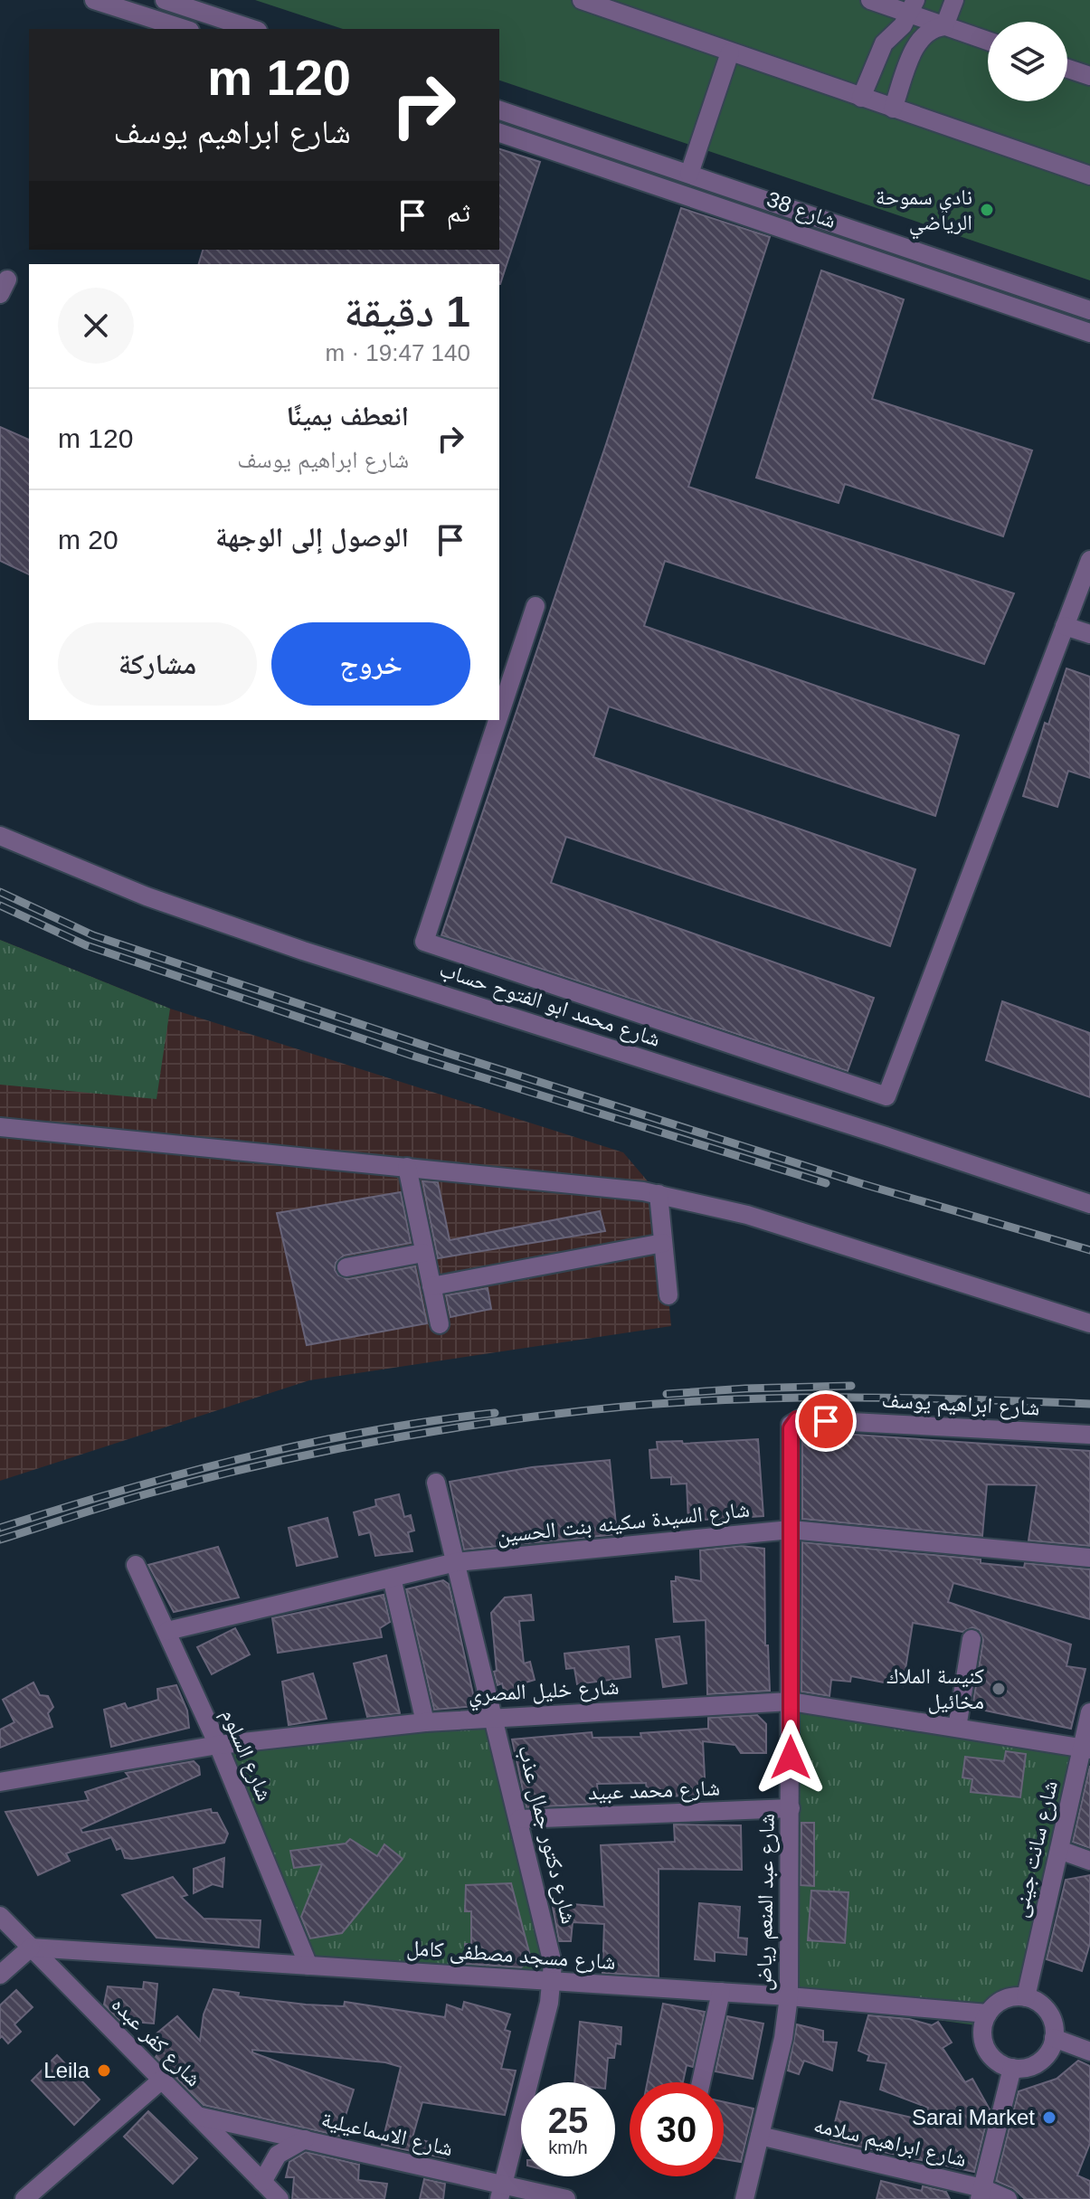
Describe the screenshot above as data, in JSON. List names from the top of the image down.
{
  "streets": {
    "street": [
      "شارع 38",
      "شارع محمد ابو الفتوح حساب",
      "شارع ابراهيم يوسف",
      "شارع السيدة سكينه بنت الحسين",
      "شارع خليل المصري",
      "شارع السلوم",
      "شارع محمد عبيد",
      "شارع دكتور جمال عذب",
      "شارع سانت جينى",
      "شارع عبد المنعم رياض",
      "شارع مسجد مصطفى كامل",
      "شارع كفر عبده",
      "شارع الاسماعيلية",
      "شارع ابراهيم سلامه"
    ]
  },
  "crossings": [
    ["شارع ابراهيم يوسف", "شارع عبد المنعم رياض"],
    ["شارع السيدة سكينه بنت الحسين", "شارع السلوم"],
    ["شارع السيدة سكينه بنت الحسين", "شارع دكتور جمال عذب"],
    ["شارع السيدة سكينه بنت الحسين", "شارع عبد المنعم رياض"],
    ["شارع خليل المصري", "شارع السلوم"],
    ["شارع خليل المصري", "شارع دكتور جمال عذب"],
    ["شارع خليل المصري", "شارع سانت جينى"],
    ["شارع خليل المصري", "شارع عبد المنعم رياض"],
    ["شارع السلوم", "شارع مسجد مصطفى كامل"],
    ["شارع محمد عبيد", "شارع دكتور جمال عذب"],
    ["شارع محمد عبيد", "شارع عبد المنعم رياض"],
    ["شارع دكتور جمال عذب", "شارع مسجد مصطفى كامل"],
    ["شارع دكتور جمال عذب", "شارع الاسماعيلية"],
    ["شارع سانت جينى", "شارع مسجد مصطفى كامل"],
    ["شارع عبد المنعم رياض", "شارع مسجد مصطفى كامل"],
    ["شارع عبد المنعم رياض", "شارع ابراهيم سلامه"],
    ["شارع مسجد مصطفى كامل", "شارع كفر عبده"],
    ["شارع كفر عبده", "شارع الاسماعيلية"]
  ],
  "places": [
    "نادي سموحة الرياضي",
    "كنيسة الملاك مخائيل",
    "Leila",
    "Sarai Market"
  ],
  "page": {
    "turn": ["120 m", "شارع ابراهيم يوسف"],
    "then": "ثم",
    "heading": ["1 دقيقة", "140 m · 19:47"],
    "list": [
      {
        "name": "انعطف يمينًا",
        "note": "شارع ابراهيم يوسف",
        "value": "120 m"
      },
      {
        "name": "الوصول إلى الوجهة",
        "value": "20 m"
      }
    ],
    "buttons": ["خروج", "مشاركة"],
    "speed": "25 km/h",
    "limit": "30"
  }
}
